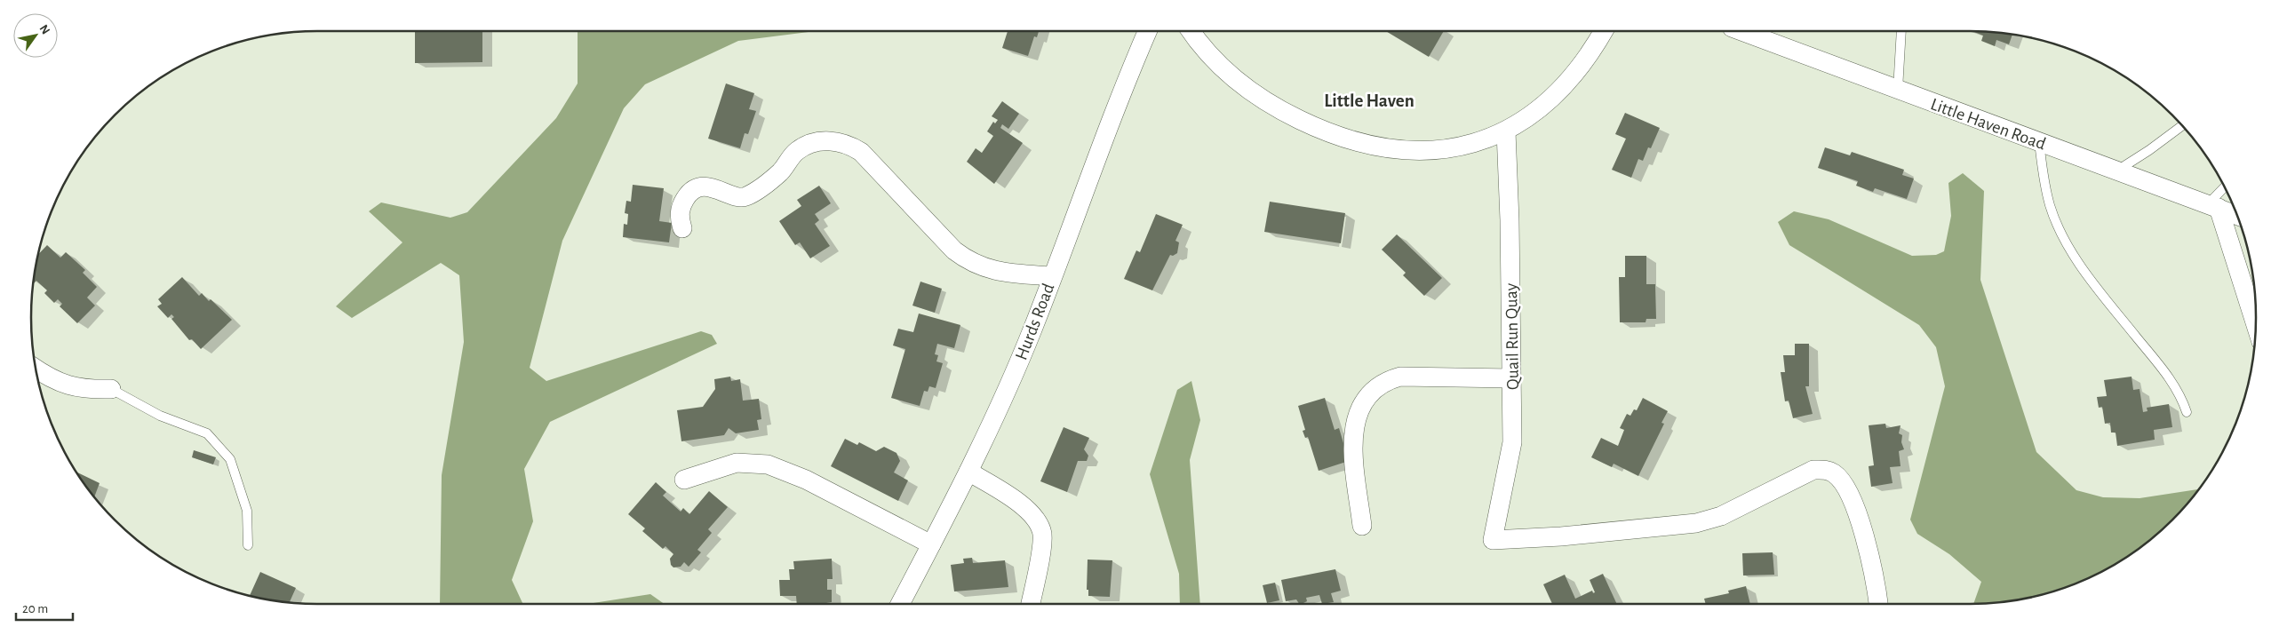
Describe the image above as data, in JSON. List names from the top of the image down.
{
  "streets": {
    "street": ["Little Haven Road", "Hurds Road", "Quail Run Quay"]
  },
  "districts": ["Little Haven"],
  "scale_bar": "20 m",
  "north": "top right"
}
